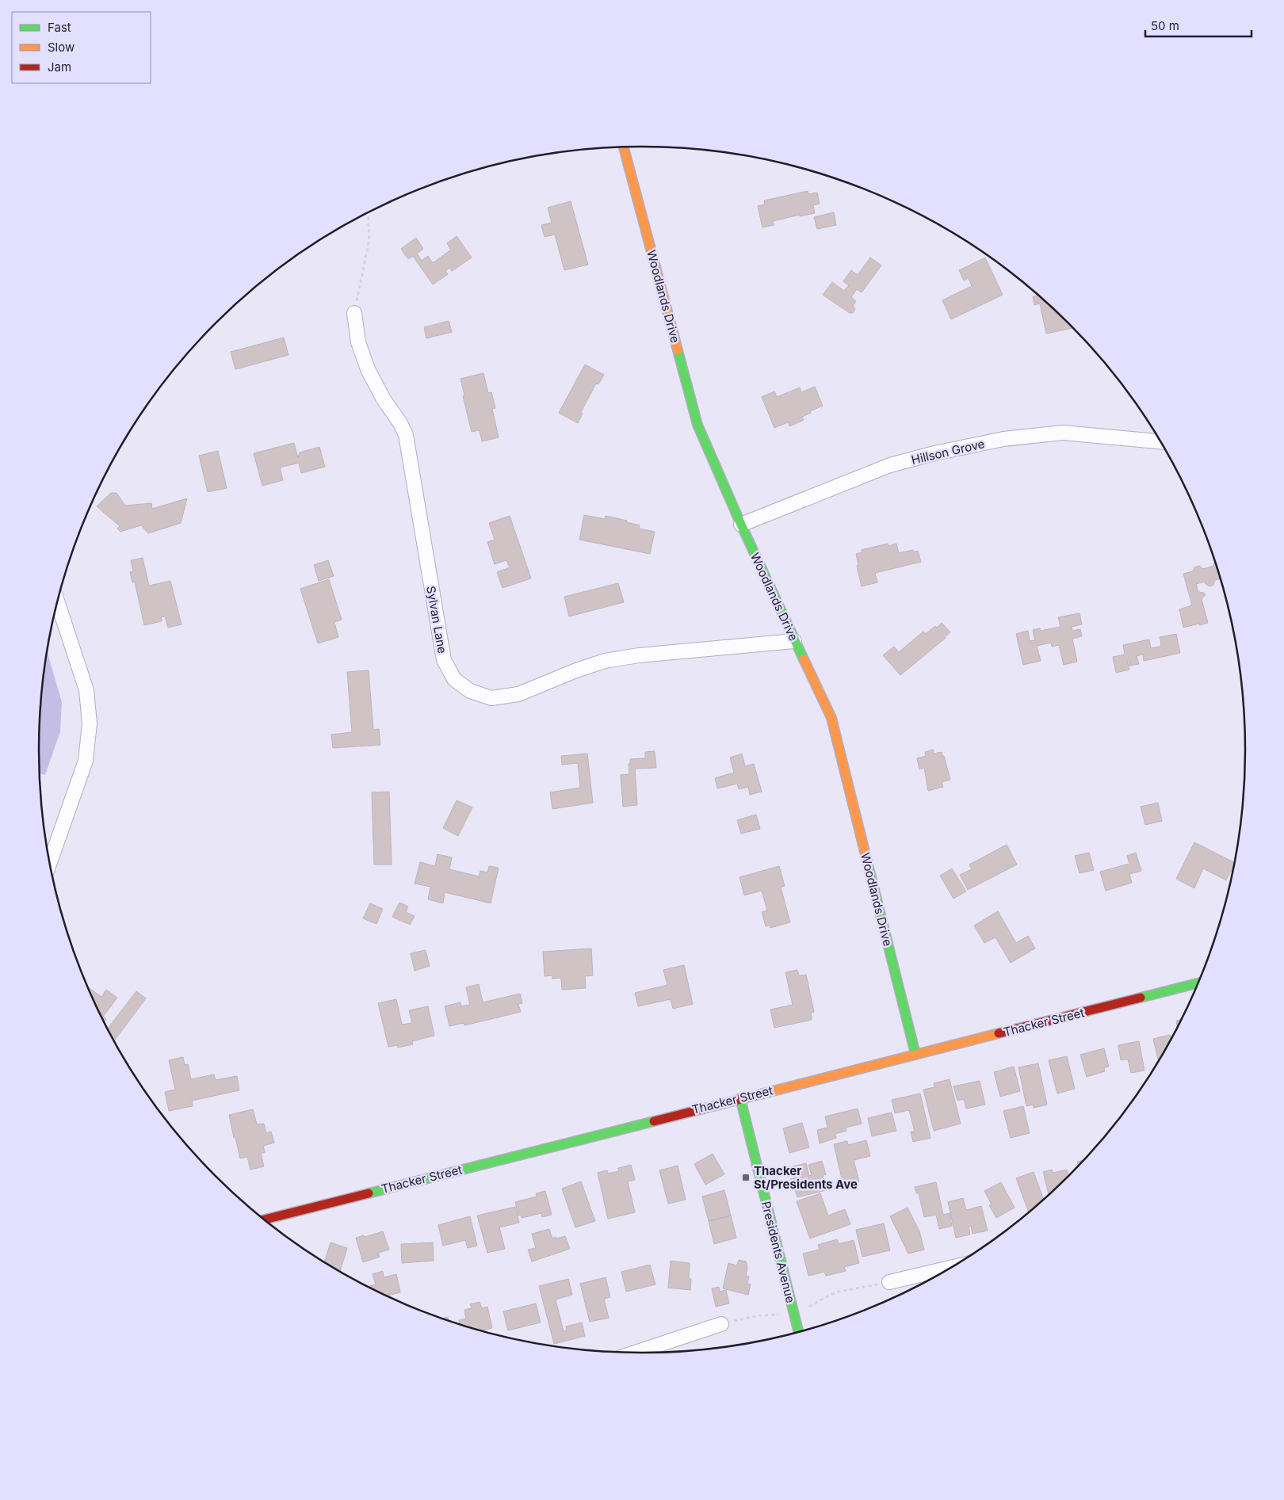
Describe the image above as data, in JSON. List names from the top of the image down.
{
  "streets": {
    "street": [
      "Woodlands Drive",
      "Hillson Grove",
      "Sylvan Lane",
      "Thacker Street",
      "Presidents Avenue"
    ]
  },
  "crossings": [
    ["Woodlands Drive", "Hillson Grove"],
    ["Woodlands Drive", "Sylvan Lane"],
    ["Woodlands Drive", "Thacker Street"],
    ["Thacker Street", "Presidents Avenue"]
  ],
  "places": {
    "transit": ["Thacker St/Presidents Ave"]
  },
  "legend": ["Fast", "Slow", "Jam"],
  "scale_bar": "50 m"
}
